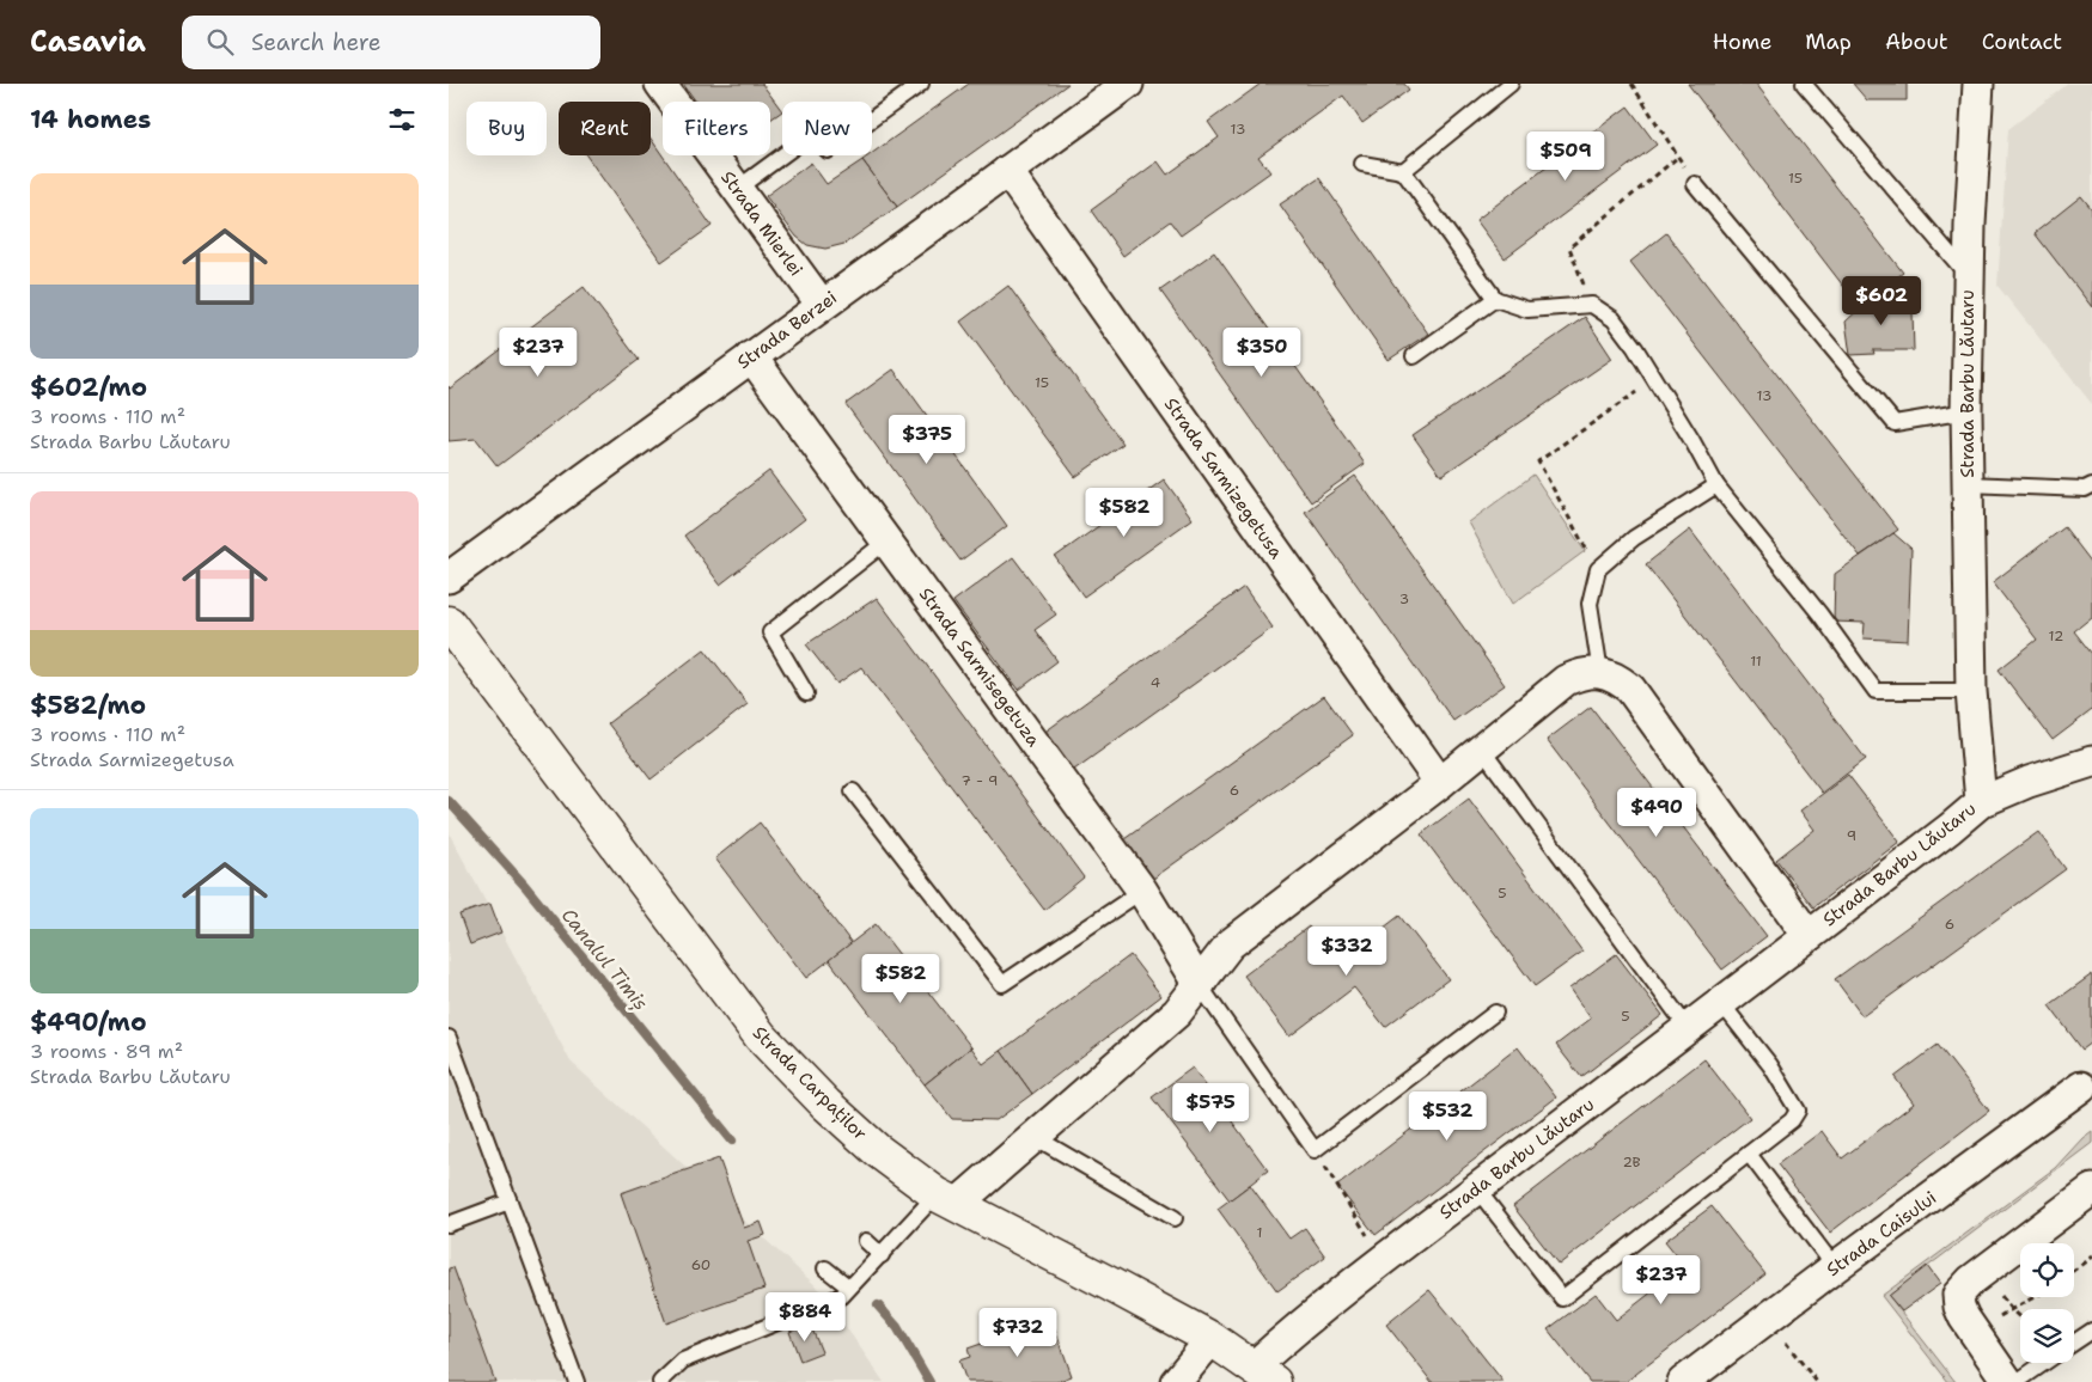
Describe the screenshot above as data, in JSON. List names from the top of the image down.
{
  "streets": {
    "main road": ["Strada Carpaților"],
    "street": [
      "Strada Mierlei",
      "Strada Berzei",
      "Strada Barbu Lăutaru",
      "Strada Sarmizegetusa",
      "Strada Sarmisegetuza",
      "Strada Caisului"
    ]
  },
  "crossings": [
    ["Strada Mierlei", "Strada Berzei"],
    ["Strada Berzei", "Strada Sarmizegetusa"],
    ["Strada Berzei", "Strada Sarmisegetuza"],
    ["Strada Barbu Lăutaru", "Strada Carpaților"]
  ],
  "water": ["Canalul Timiș"],
  "house_numbers": [
    "13",
    "15",
    "15",
    "13",
    "3",
    "12",
    "11",
    "4",
    "7 - 9",
    "6",
    "9",
    "5",
    "6",
    "5",
    "2B",
    "1",
    "60"
  ],
  "page": {
    "header": "Casavia",
    "search": "Search here",
    "nav": [
      "Home",
      "Map",
      "About",
      "Contact"
    ],
    "heading": "14 homes",
    "chip": [
      "Buy",
      "Rent",
      "Filters",
      "New"
    ],
    "price": [
      "$509",
      "$602",
      "$237",
      "$350",
      "$375",
      "$582",
      "$490",
      "$332",
      "$582",
      "$575",
      "$532",
      "$237",
      "$884",
      "$732"
    ],
    "list": [
      {
        "name": "$602/mo",
        "note": "3 rooms · 110 m² · Strada Barbu Lăutaru"
      },
      {
        "name": "$582/mo",
        "note": "3 rooms · 110 m² · Strada Sarmizegetusa"
      },
      {
        "name": "$490/mo",
        "note": "3 rooms · 89 m² · Strada Barbu Lăutaru"
      }
    ]
  }
}
